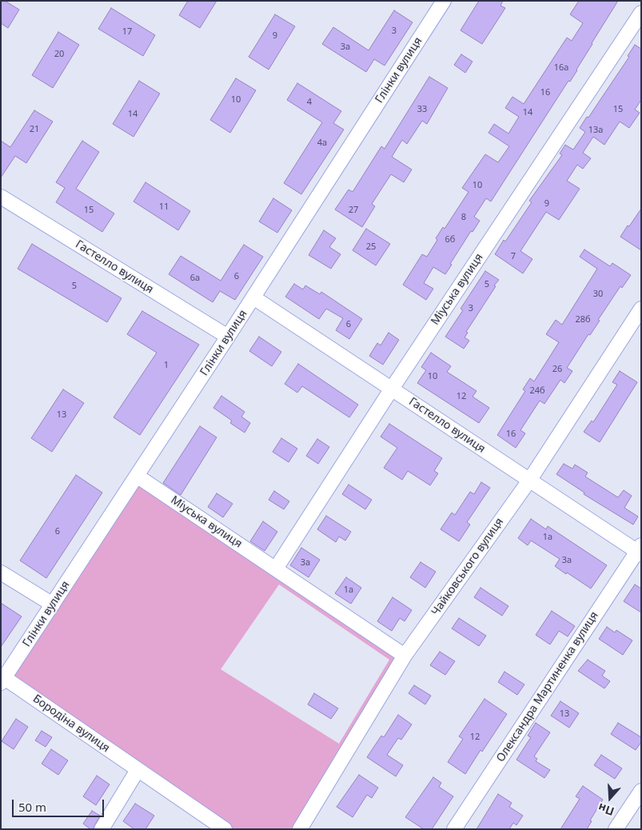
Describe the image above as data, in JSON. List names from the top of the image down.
{
  "streets": {
    "street": [
      "Глінки вулиця",
      "Гастелло вулиця",
      "Міуська вулиця",
      "Чайковського вулиця",
      "Олександра Мартиненка вулиця",
      "Бородіна вулиця"
    ]
  },
  "crossings": [
    ["Глінки вулиця", "Гастелло вулиця"],
    ["Глінки вулиця", "Міуська вулиця"],
    ["Глінки вулиця", "Бородіна вулиця"],
    ["Гастелло вулиця", "Міуська вулиця"],
    ["Гастелло вулиця", "Чайковського вулиця"],
    ["Гастелло вулиця", "Олександра Мартиненка вулиця"],
    ["Міуська вулиця", "Чайковського вулиця"]
  ],
  "house_numbers": [
    "3",
    "17",
    "9",
    "3а",
    "20",
    "16а",
    "16",
    "10",
    "4",
    "33",
    "15",
    "14",
    "14",
    "21",
    "13а",
    "4а",
    "10",
    "9",
    "11",
    "15",
    "27",
    "8",
    "6б",
    "25",
    "7",
    "6",
    "6а",
    "5",
    "5",
    "30",
    "3",
    "28б",
    "6",
    "1",
    "26",
    "10",
    "24б",
    "12",
    "13",
    "16",
    "6",
    "1а",
    "3а",
    "3а",
    "1а",
    "13",
    "12"
  ],
  "scale_bar": "50 m",
  "north": "bottom"
}
